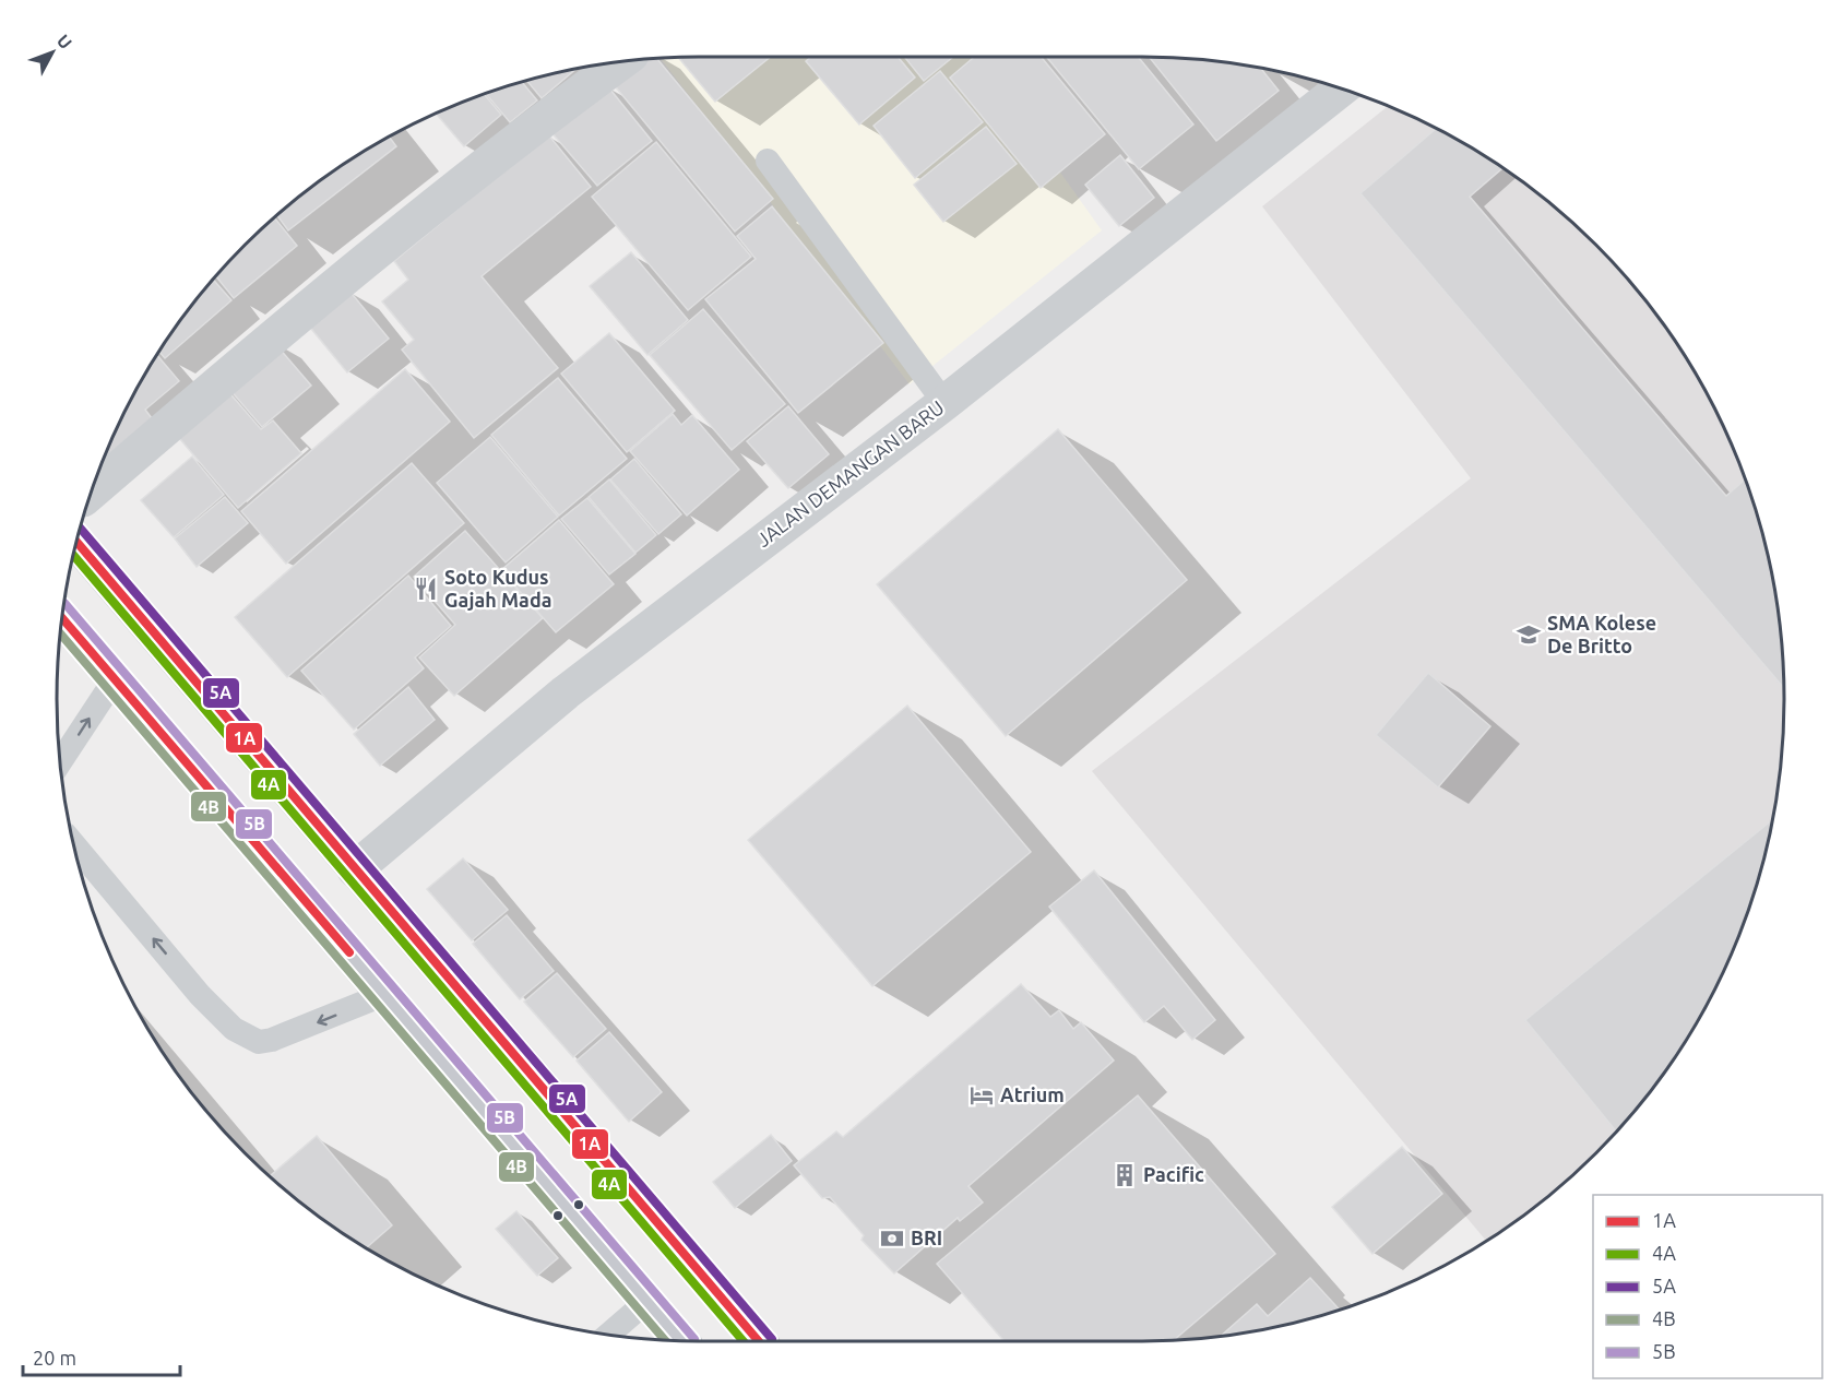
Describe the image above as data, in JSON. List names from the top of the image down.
{
  "streets": {
    "street": ["JALAN DEMANGAN BARU"]
  },
  "places": {
    "restaurant": ["Soto Kudus Gajah Mada"],
    "school or university": ["SMA Kolese De Britto"],
    "hotel": ["Atrium"],
    "building": ["Pacific"],
    "bank": ["BRI"]
  },
  "lines": [
    "transit line 5A",
    "transit line 1A",
    "transit line 4A",
    "transit line 5B",
    "transit line 4B"
  ],
  "legend": [
    "1A",
    "4A",
    "5A",
    "4B",
    "5B"
  ],
  "scale_bar": "20 m",
  "north": "top right"
}
